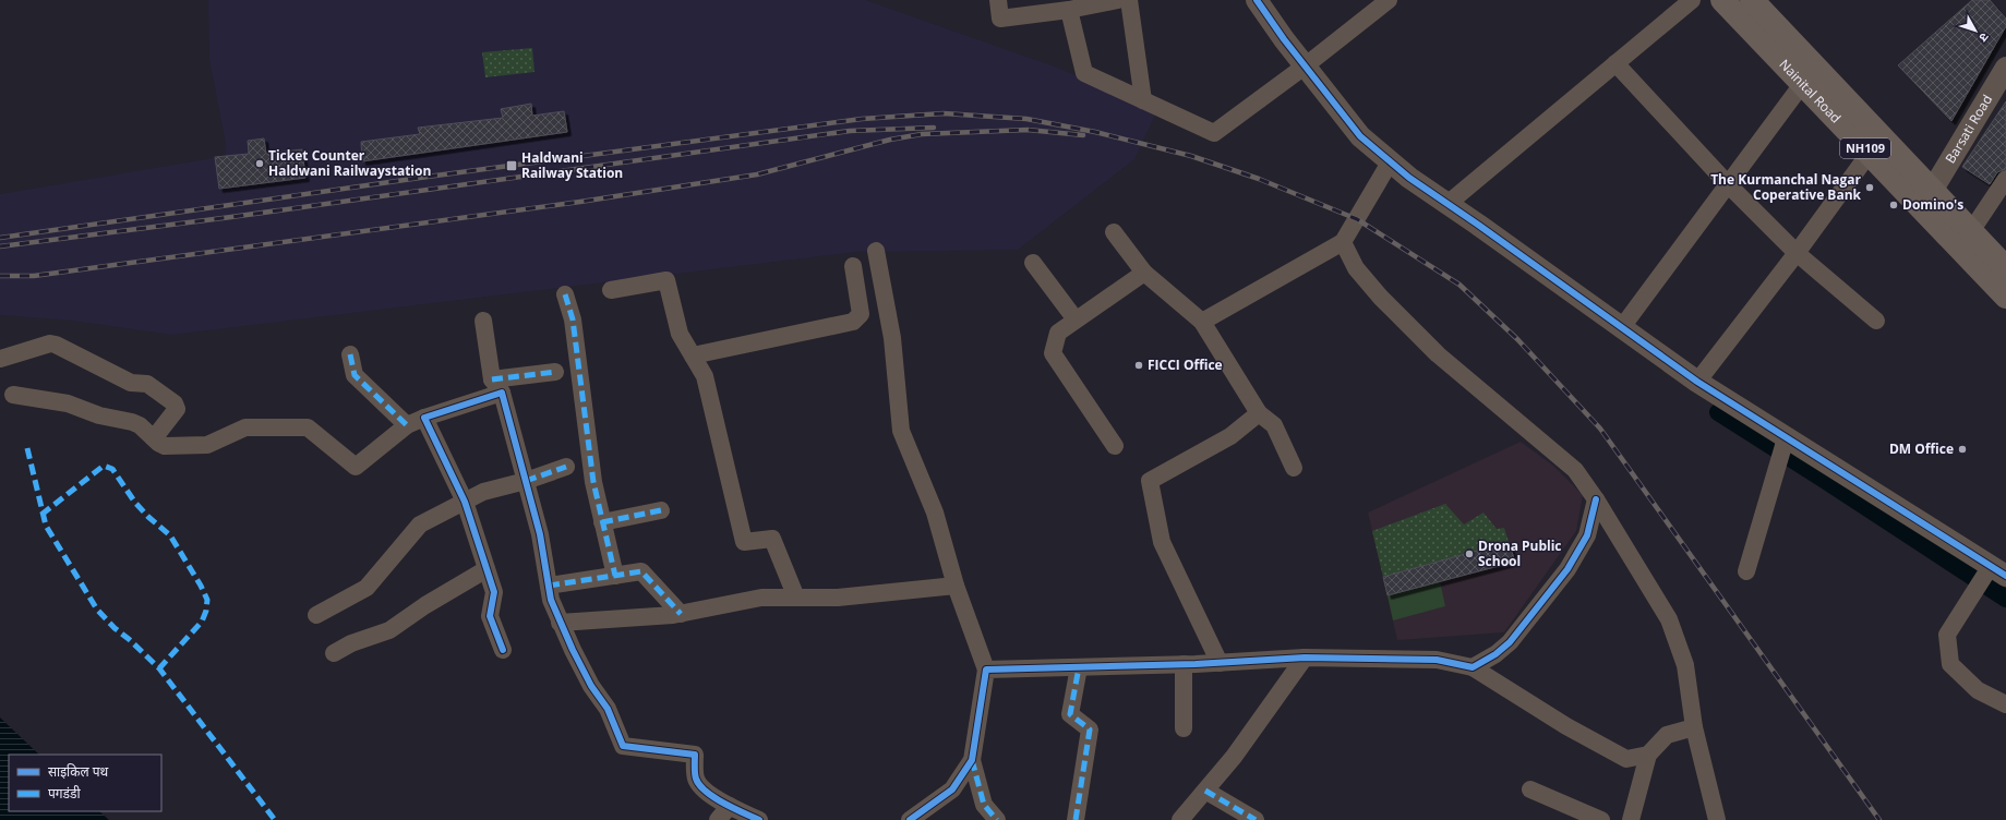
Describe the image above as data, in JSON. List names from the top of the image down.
{
  "streets": {
    "highway": ["Nainital Road", "NH109"],
    "street": ["Barsati Road"]
  },
  "crossings": [
    ["Nainital Road", "Barsati Road"]
  ],
  "places": {
    "other": [
      "Ticket Counter Haldwani Railwaystation",
      "The Kurmanchal Nagar Coperative Bank",
      "Domino's",
      "FICCI Office",
      "DM Office",
      "Drona Public School"
    ],
    "transit": ["Haldwani Railway Station"]
  },
  "legend": ["साइकिल पथ", "पगडंडी"],
  "north": "bottom right"
}
